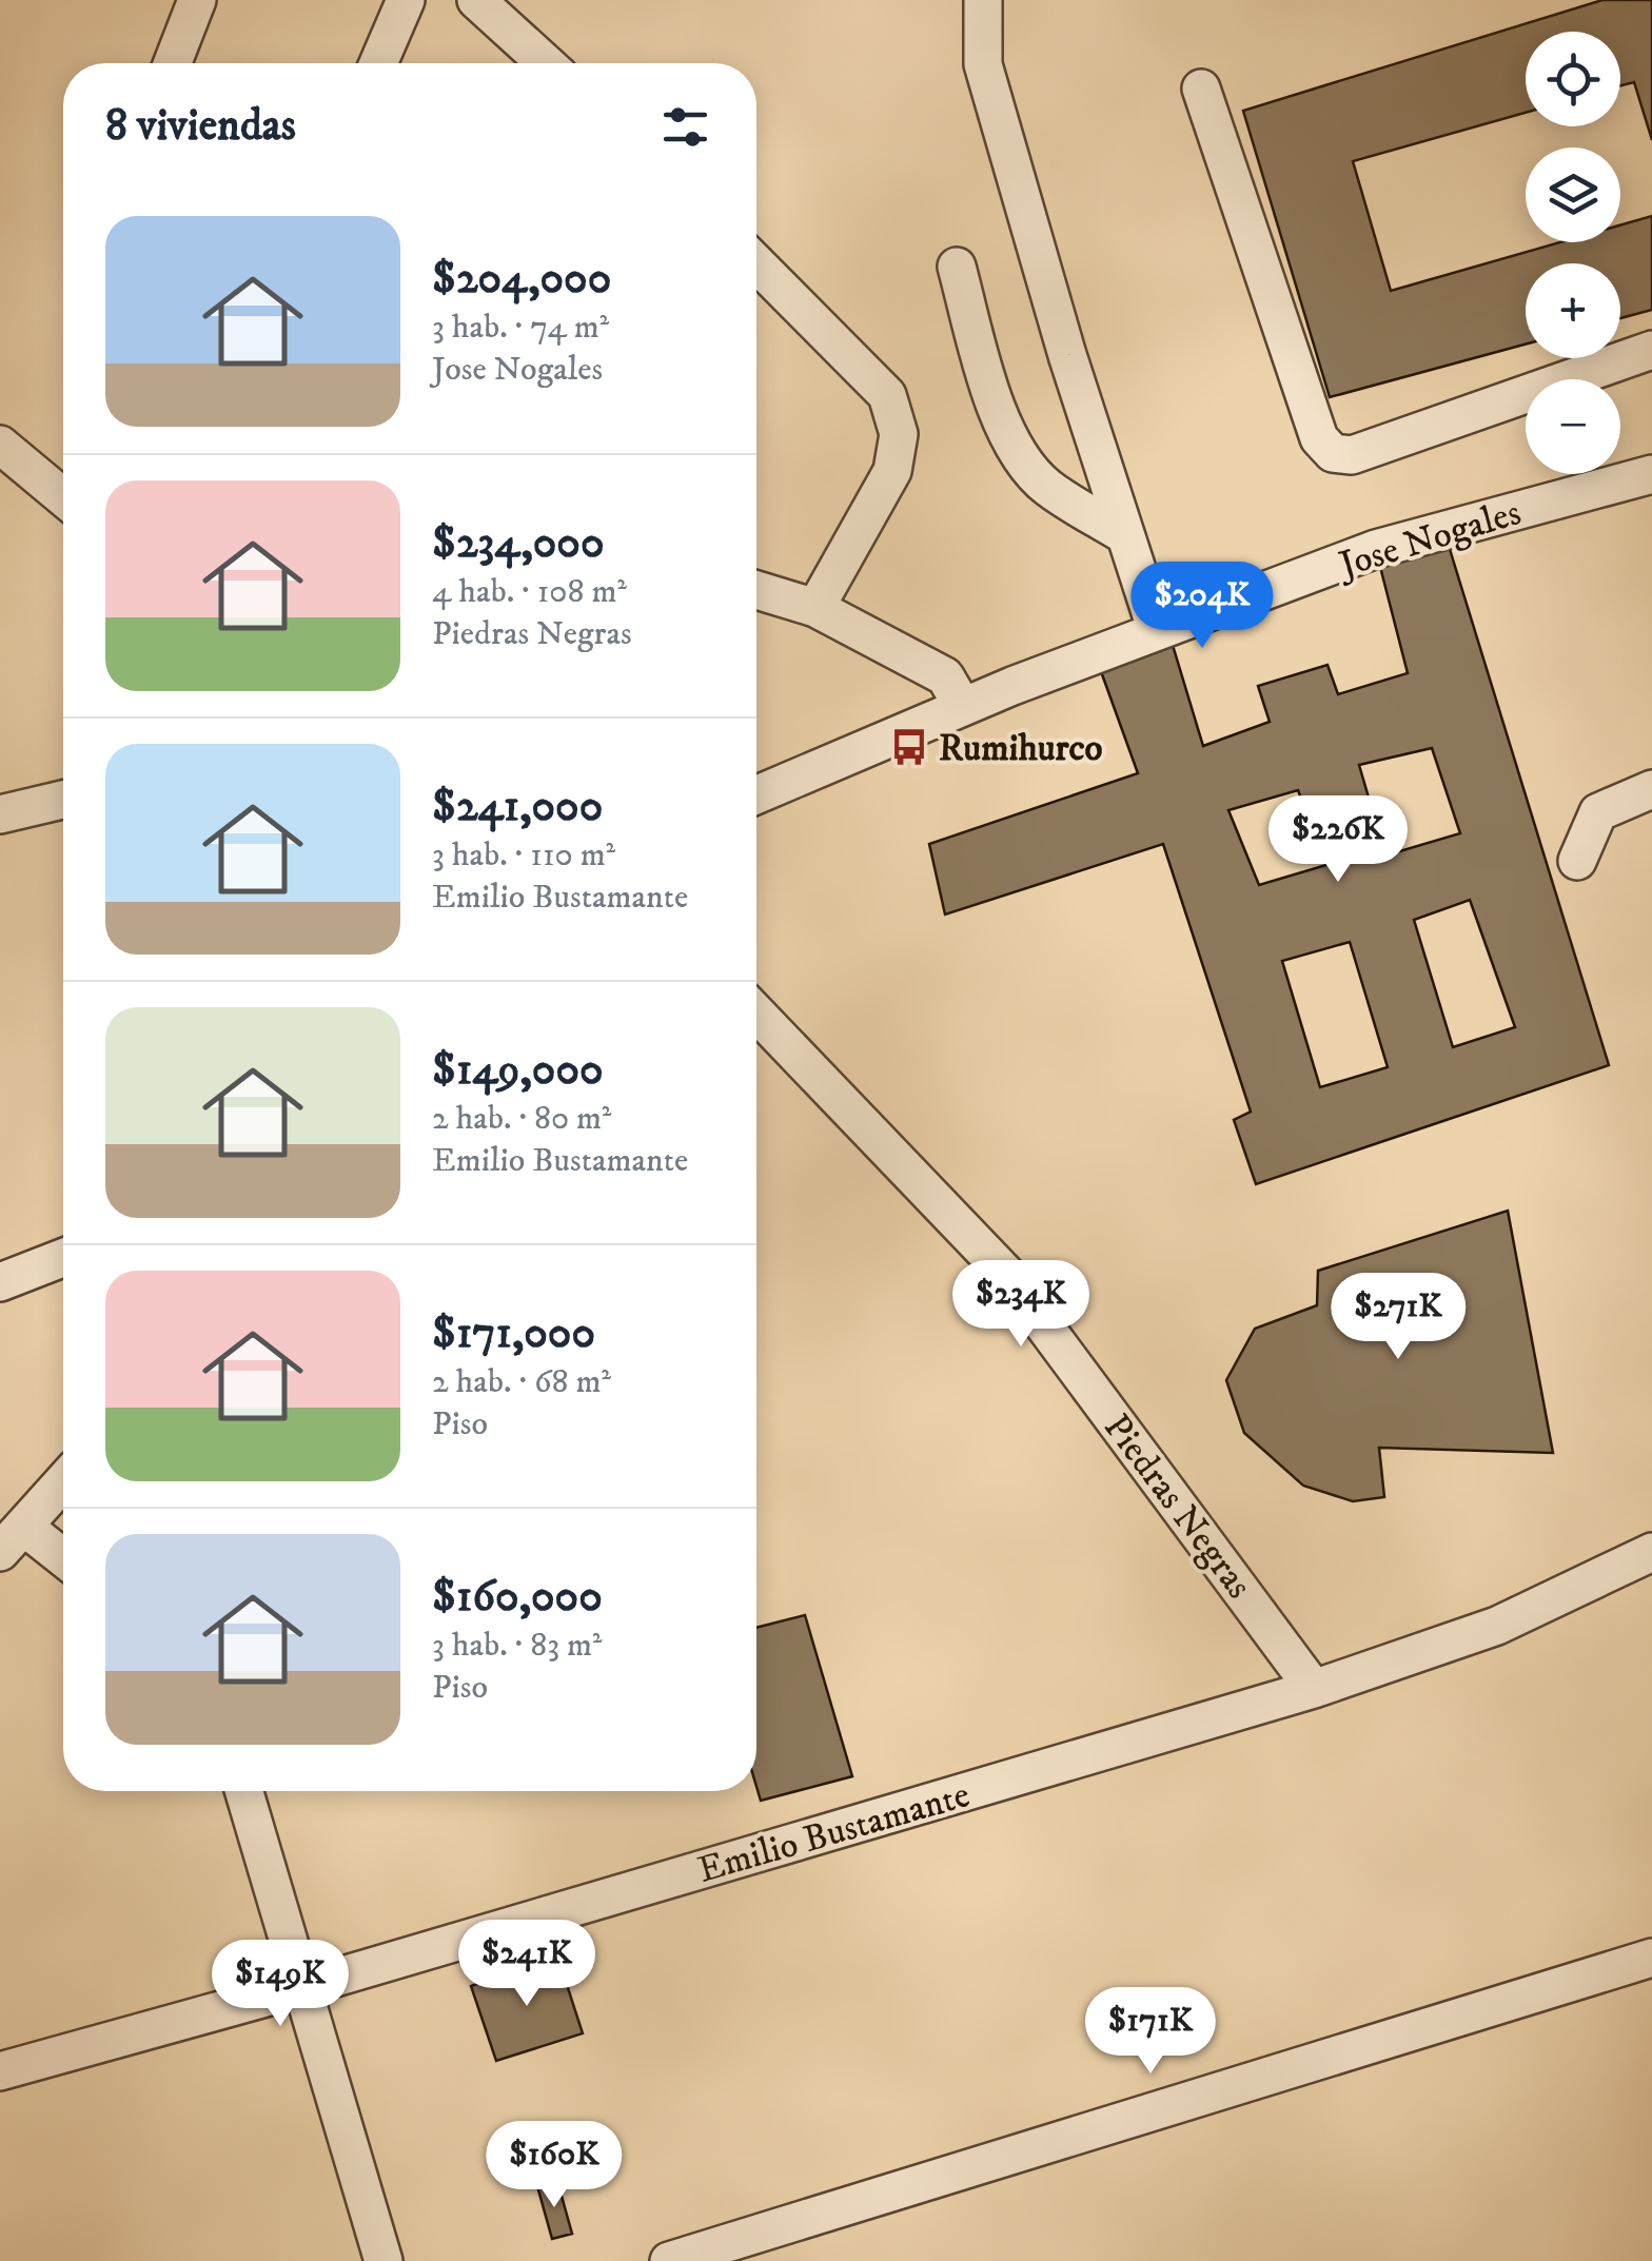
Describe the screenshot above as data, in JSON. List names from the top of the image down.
{
  "streets": {
    "street": ["Jose Nogales", "Piedras Negras", "Emilio Bustamante"]
  },
  "crossings": [
    ["Piedras Negras", "Emilio Bustamante"]
  ],
  "places": {
    "bus stop": ["Rumihurco"]
  },
  "page": {
    "map_buttons": ["+", "−"],
    "heading": "8 viviendas",
    "list": [
      {
        "name": "$204,000",
        "note": "3 hab. · 74 m² · Jose Nogales"
      },
      {
        "name": "$234,000",
        "note": "4 hab. · 108 m² · Piedras Negras"
      },
      {
        "name": "$241,000",
        "note": "3 hab. · 110 m² · Emilio Bustamante"
      },
      {
        "name": "$149,000",
        "note": "2 hab. · 80 m² · Emilio Bustamante"
      },
      {
        "name": "$171,000",
        "note": "2 hab. · 68 m² · Piso"
      },
      {
        "name": "$160,000",
        "note": "3 hab. · 83 m² · Piso"
      }
    ],
    "price": [
      "$204K",
      "$226K",
      "$234K",
      "$271K",
      "$241K",
      "$149K",
      "$171K",
      "$160K"
    ]
  }
}
